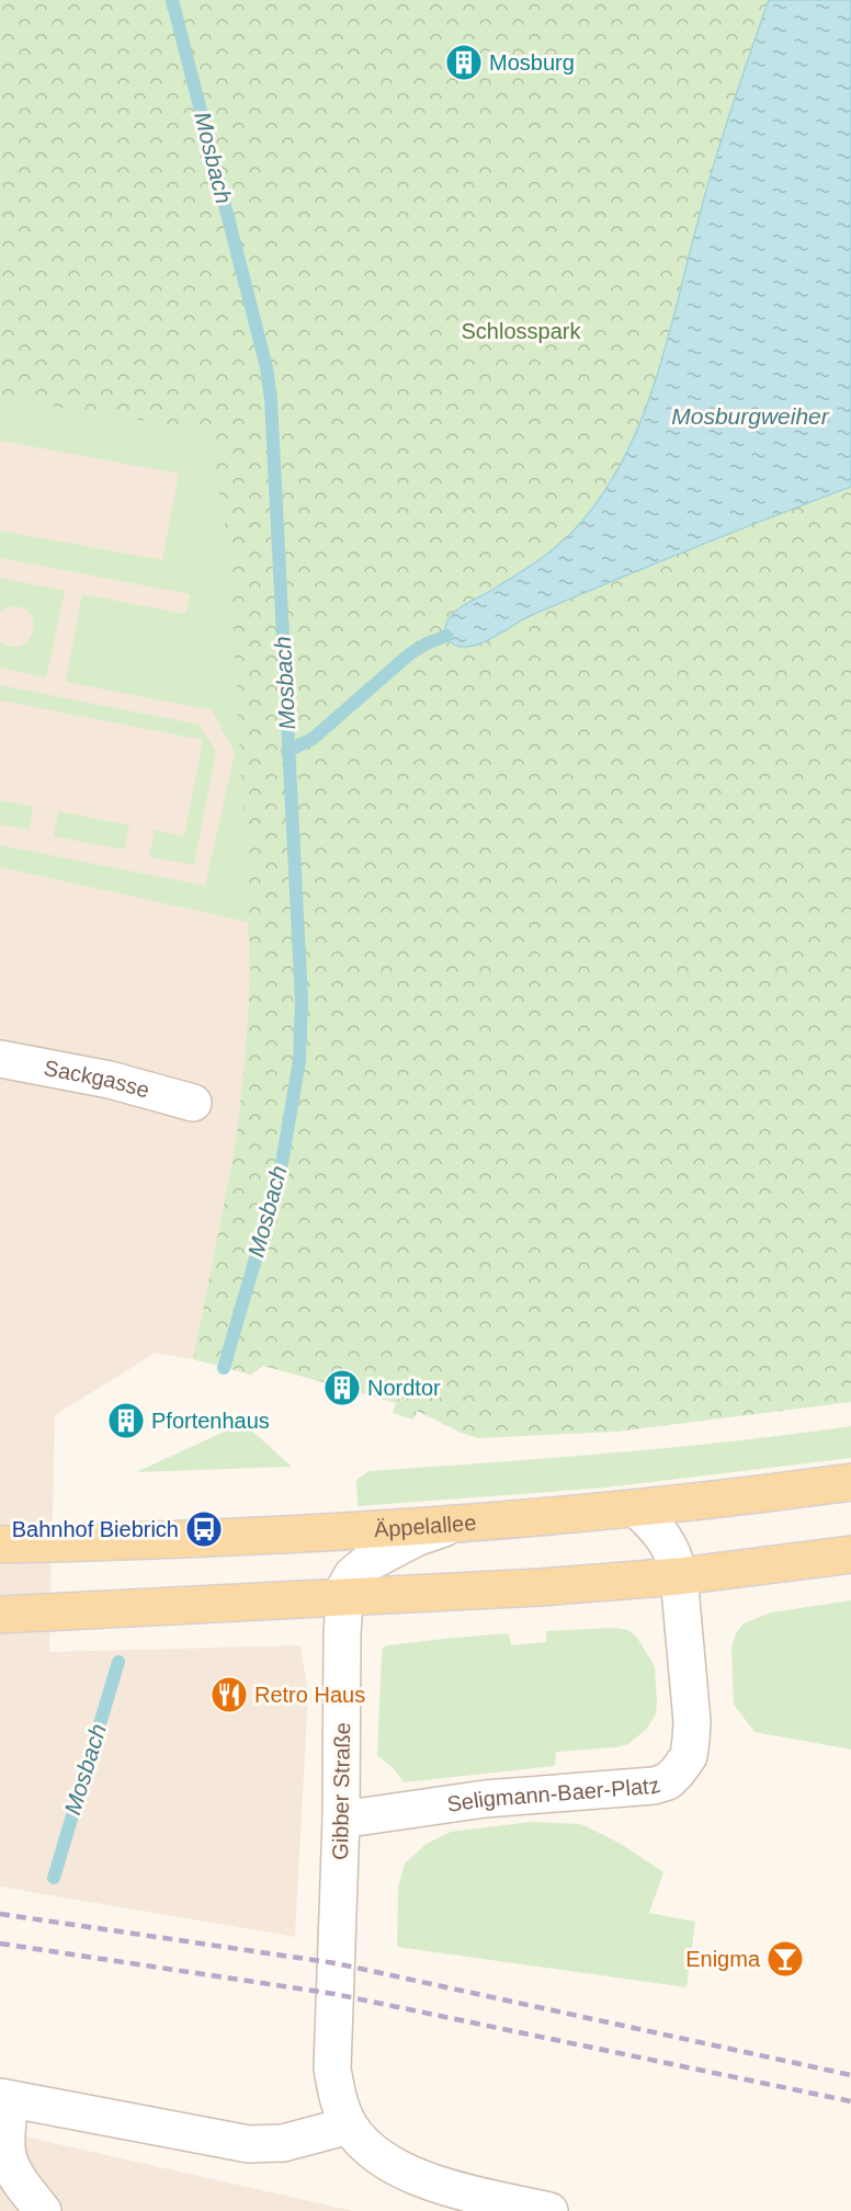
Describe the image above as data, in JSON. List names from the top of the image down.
{
  "streets": {
    "main road": ["Äppelallee"],
    "street": ["Sackgasse", "Gibber Straße", "Seligmann-Baer-Platz"]
  },
  "crossings": [
    ["Äppelallee", "Gibber Straße"],
    ["Äppelallee", "Seligmann-Baer-Platz"],
    ["Gibber Straße", "Seligmann-Baer-Platz"]
  ],
  "water": ["Mosbach", "Mosburgweiher"],
  "parks": ["Schlosspark"],
  "places": {
    "building": ["Mosburg", "Nordtor", "Pfortenhaus"],
    "bus stop": ["Bahnhof Biebrich"],
    "restaurant": ["Retro Haus"],
    "bar": ["Enigma"]
  }
}
